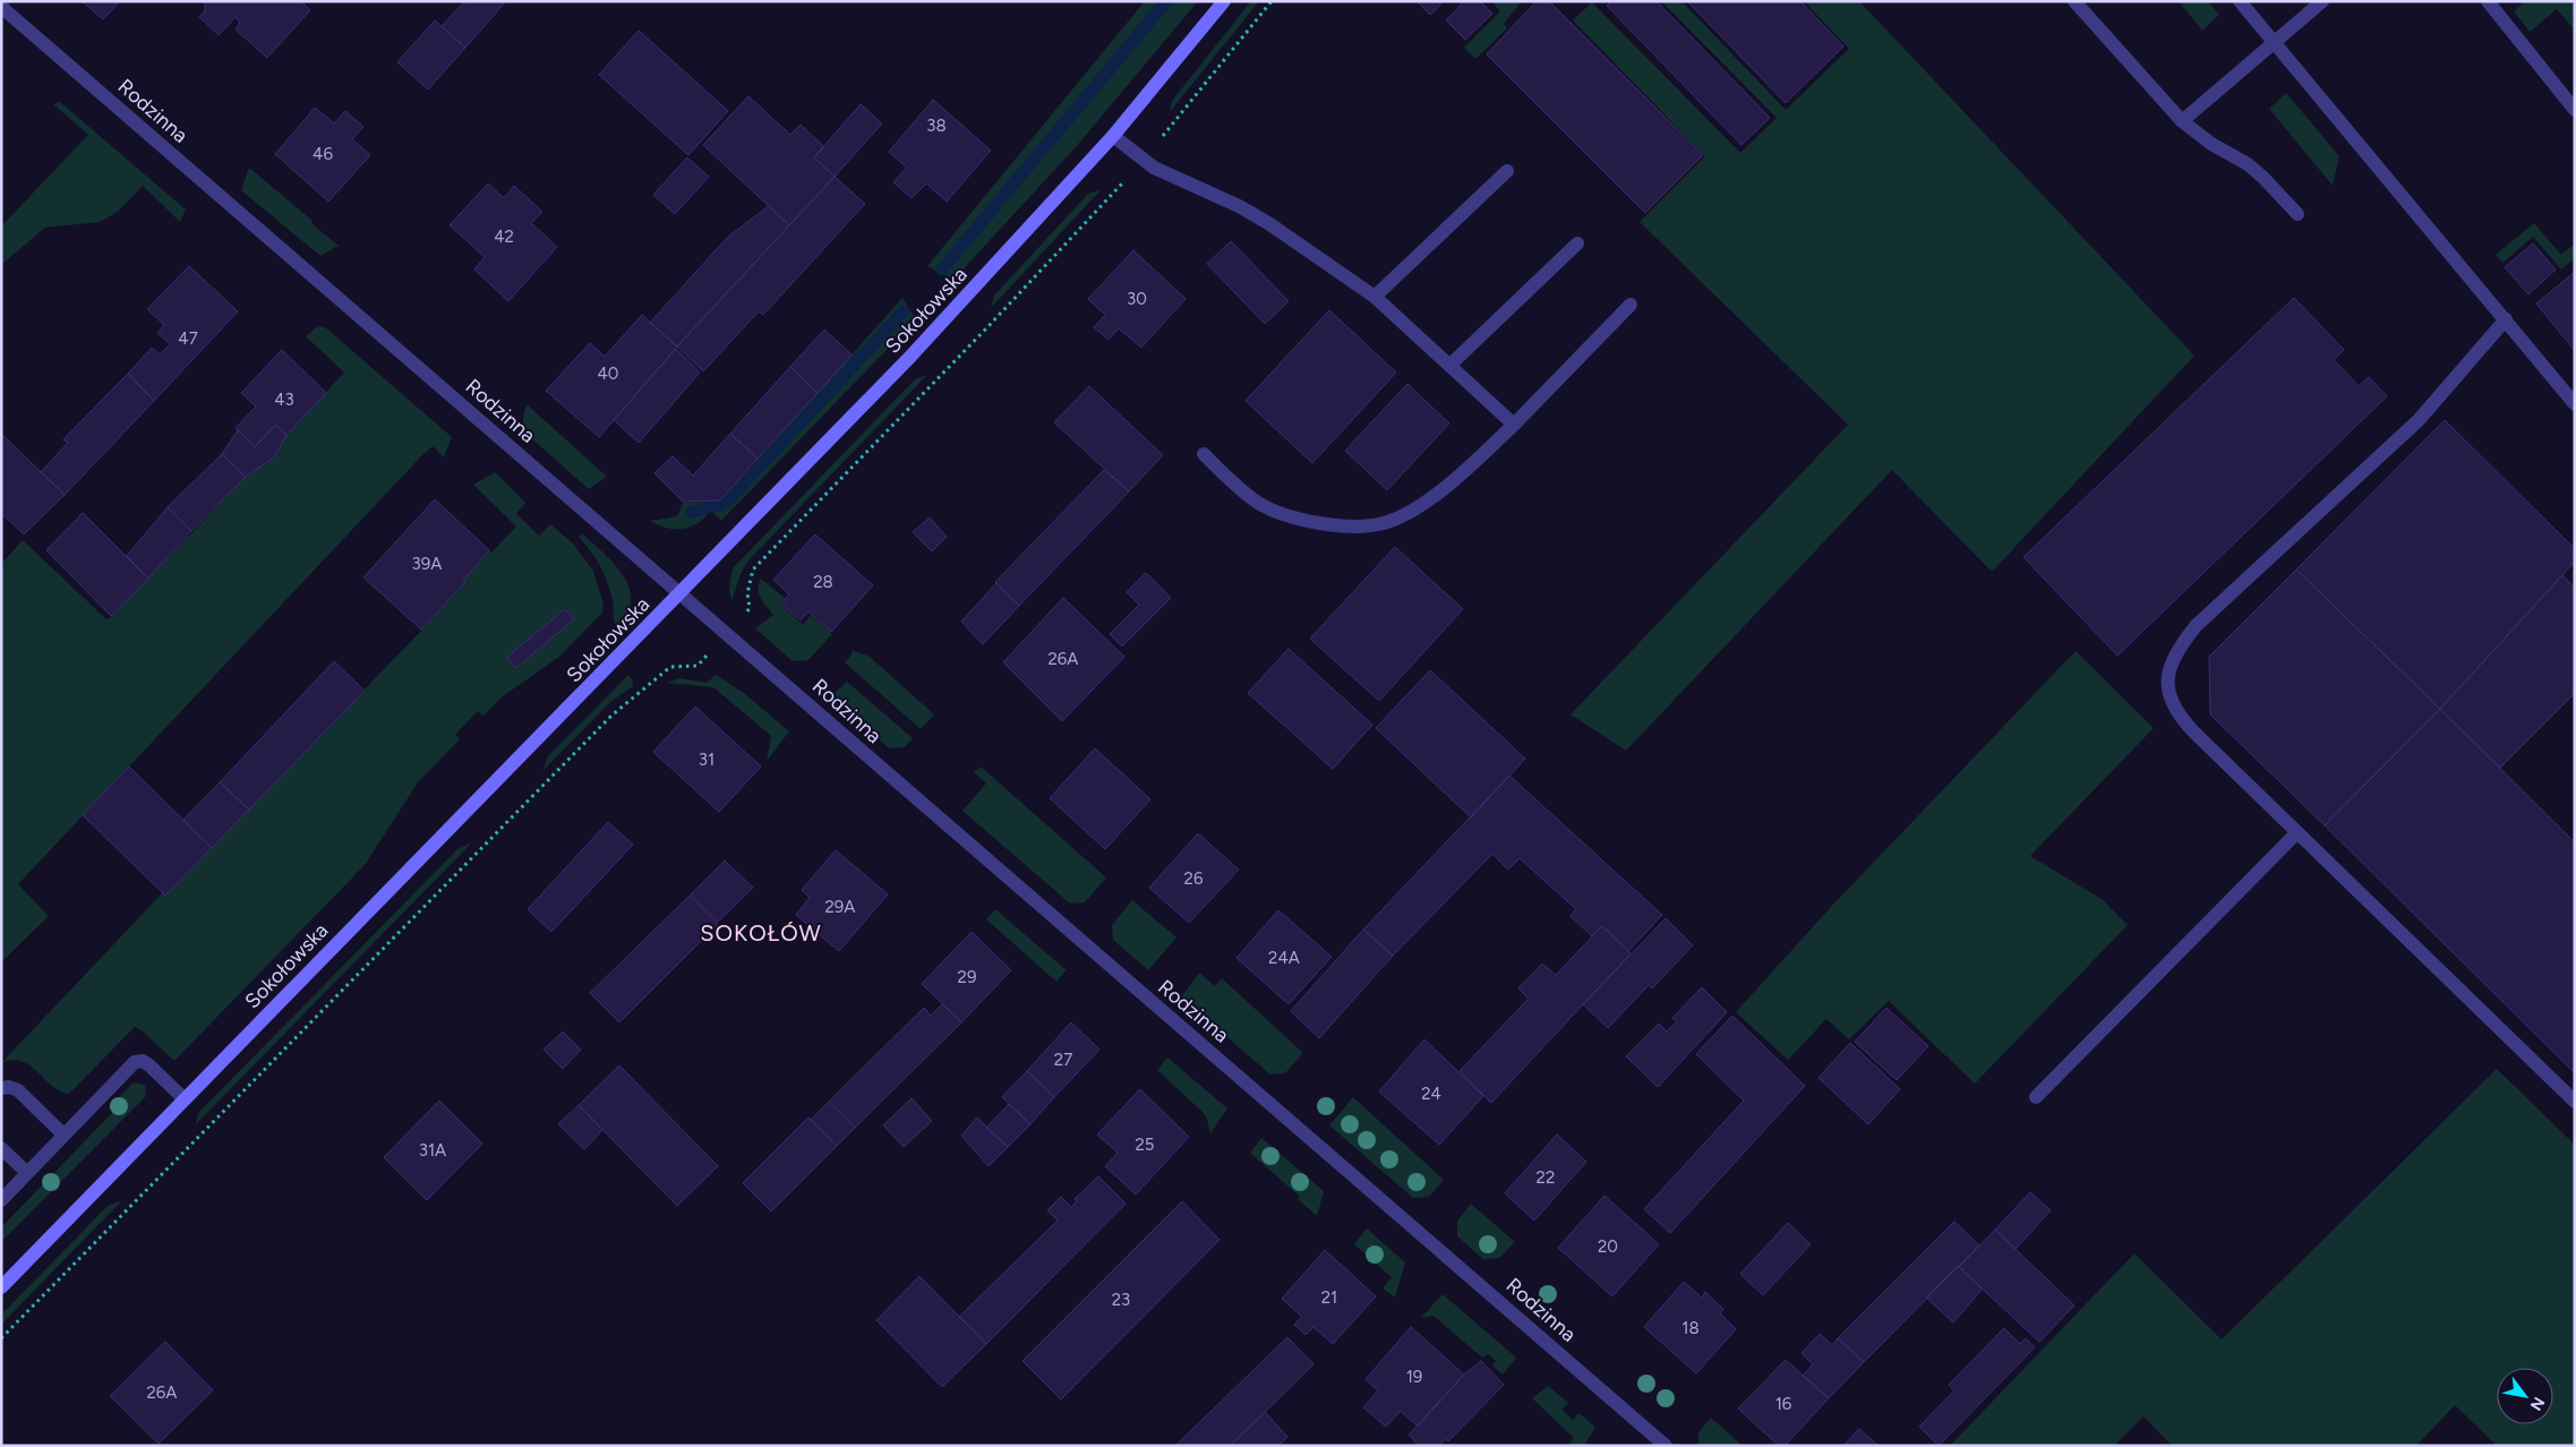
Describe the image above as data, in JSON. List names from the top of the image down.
{
  "streets": {
    "street": ["Rodzinna", "Sokołowska"]
  },
  "crossings": [
    ["Rodzinna", "Sokołowska"]
  ],
  "districts": ["SOKOŁÓW"],
  "house_numbers": [
    "38",
    "46",
    "42",
    "30",
    "47",
    "40",
    "43",
    "39A",
    "28",
    "26A",
    "31",
    "26",
    "29A",
    "24A",
    "29",
    "27",
    "24",
    "25",
    "31A",
    "22",
    "20",
    "21",
    "23",
    "18",
    "19",
    "26A",
    "16"
  ],
  "north": "bottom right"
}
